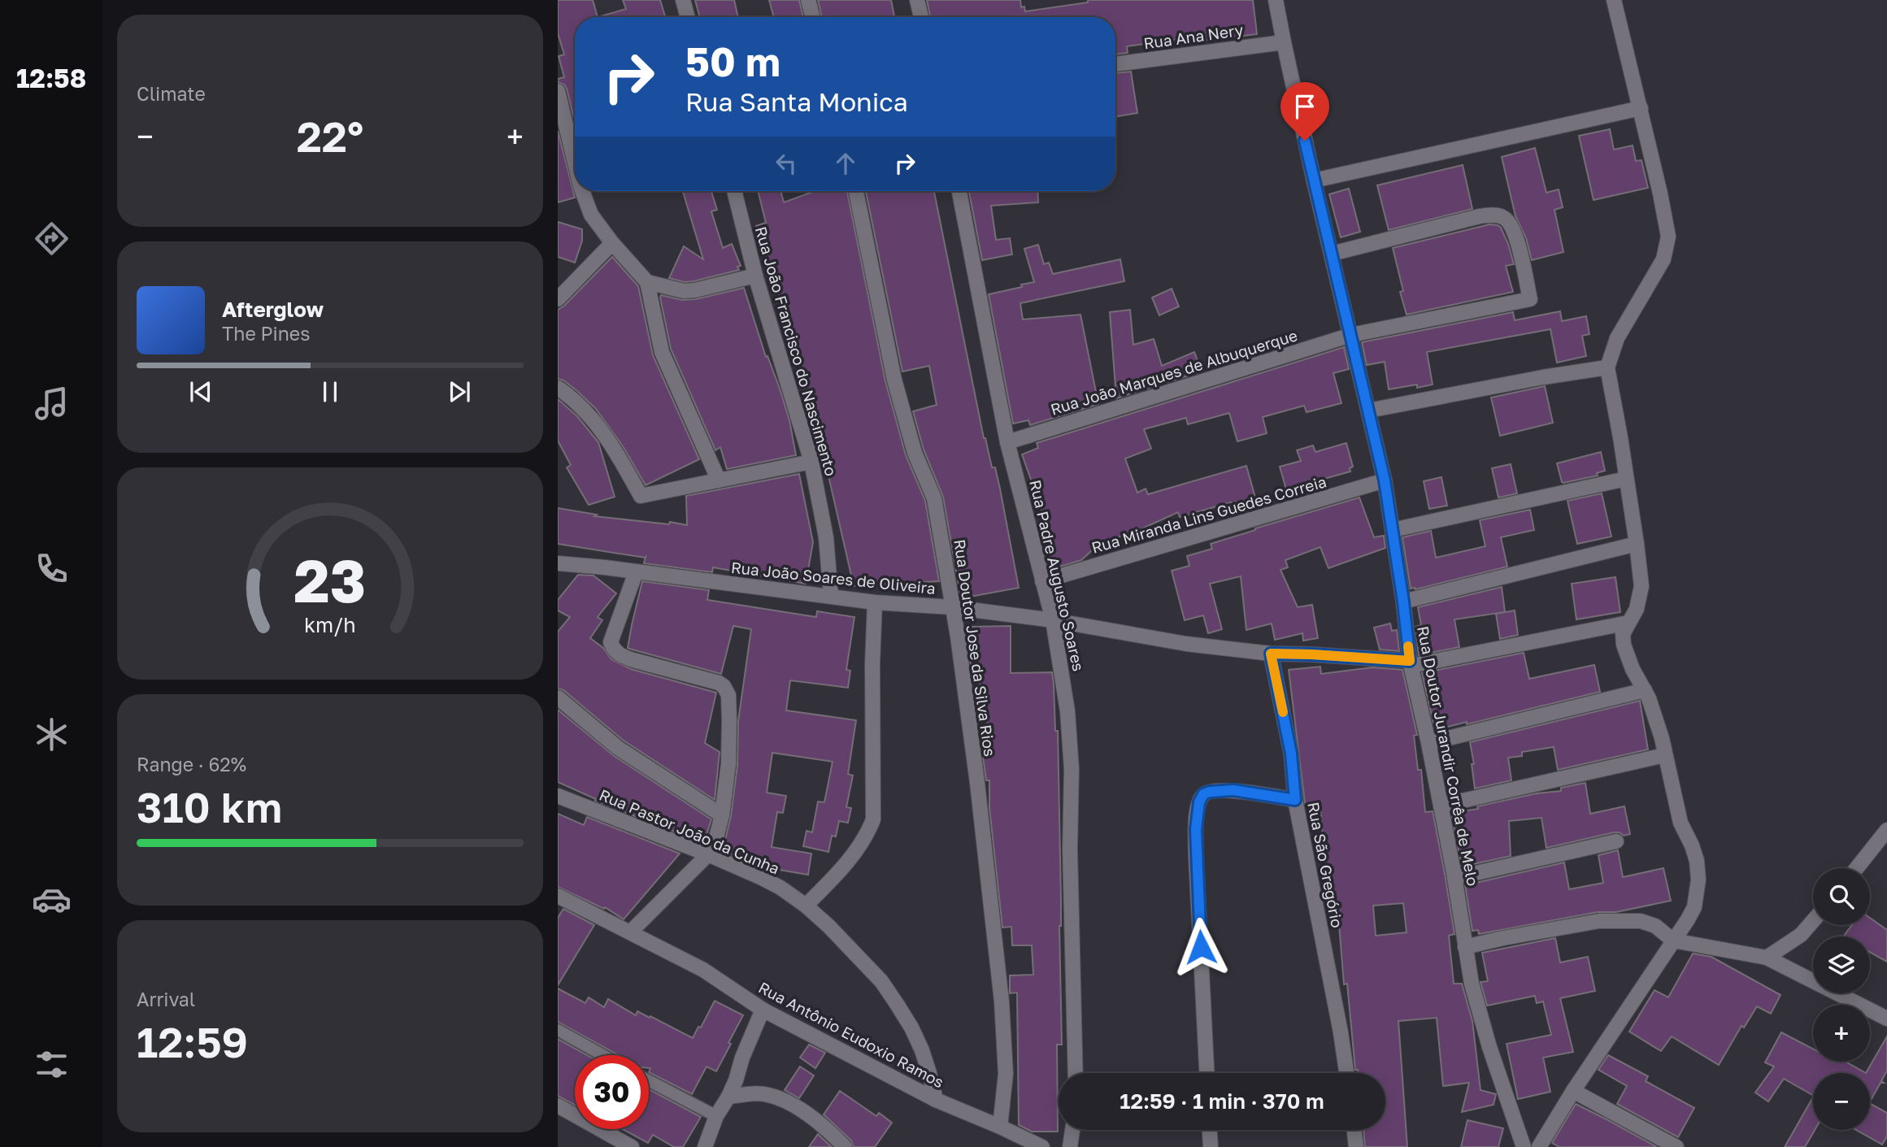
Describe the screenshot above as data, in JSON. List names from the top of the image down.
{
  "streets": {
    "street": [
      "Rua Ana Nery",
      "Rua João Francisco do Nascimento",
      "Rua João Marques de Albuquerque",
      "Rua Miranda Lins Guedes Correia",
      "Rua Padre Augusto Soares",
      "Rua João Soares de Oliveira",
      "Rua Doutor Jose da Silva Rios",
      "Rua Doutor Jurandir Corrêa de Melo",
      "Rua Pastor João da Cunha",
      "Rua São Gregório",
      "Rua Antônio Eudoxio Ramos"
    ]
  },
  "crossings": [
    ["Rua Ana Nery", "Rua Doutor Jurandir Corrêa de Melo"],
    ["Rua João Francisco do Nascimento", "Rua João Soares de Oliveira"],
    ["Rua João Marques de Albuquerque", "Rua Padre Augusto Soares"],
    ["Rua João Marques de Albuquerque", "Rua Doutor Jurandir Corrêa de Melo"],
    ["Rua Miranda Lins Guedes Correia", "Rua Padre Augusto Soares"],
    ["Rua Miranda Lins Guedes Correia", "Rua Doutor Jurandir Corrêa de Melo"],
    ["Rua Padre Augusto Soares", "Rua João Soares de Oliveira"],
    ["Rua João Soares de Oliveira", "Rua Doutor Jose da Silva Rios"],
    ["Rua João Soares de Oliveira", "Rua Doutor Jurandir Corrêa de Melo"],
    ["Rua João Soares de Oliveira", "Rua São Gregório"],
    ["Rua Doutor Jose da Silva Rios", "Rua Antônio Eudoxio Ramos"],
    ["Rua Pastor João da Cunha", "Rua Antônio Eudoxio Ramos"]
  ],
  "page": {
    "tabs": "12:58",
    "tile": [
      "Climate",
      ["Range · 62%", "310 km"],
      ["Arrival", "12:59"]
    ],
    "turn": ["50 m", "Rua Santa Monica"],
    "heat": ["−", "22°", "+"],
    "song": ["Afterglow", "The Pines"],
    "map_buttons": ["+", "−"],
    "limit": "30",
    "trip": "12:59 · 1 min · 370 m",
    "gauge": ["23", "km/h"]
  }
}
